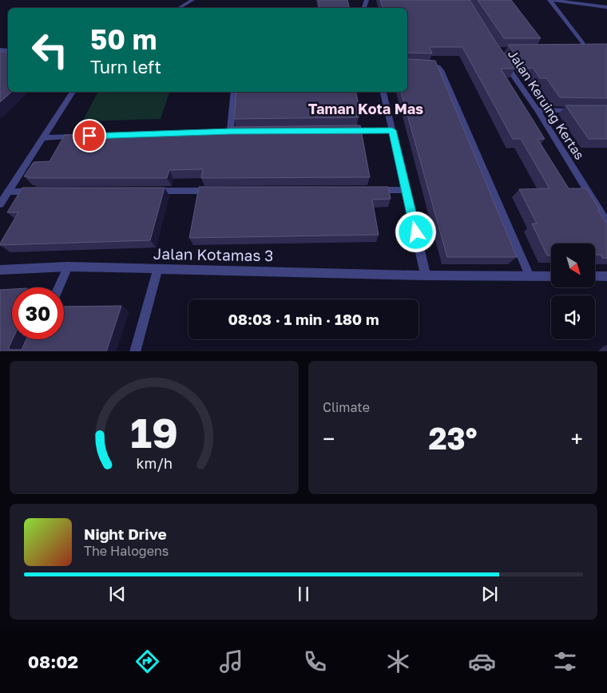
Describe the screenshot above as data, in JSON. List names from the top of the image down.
{
  "streets": {
    "street": ["Jalan Keruing Kertas", "Jalan Kotamas 3"]
  },
  "districts": ["Taman Kota Mas"],
  "north": "bottom right",
  "page": {
    "turn": ["50 m", "Turn left"],
    "limit": "30",
    "trip": "08:03 · 1 min · 180 m",
    "tile": "Climate",
    "heat": ["−", "23°", "+"],
    "song": ["Night Drive", "The Halogens"],
    "tabs": "08:02",
    "gauge": ["19", "km/h"]
  }
}
